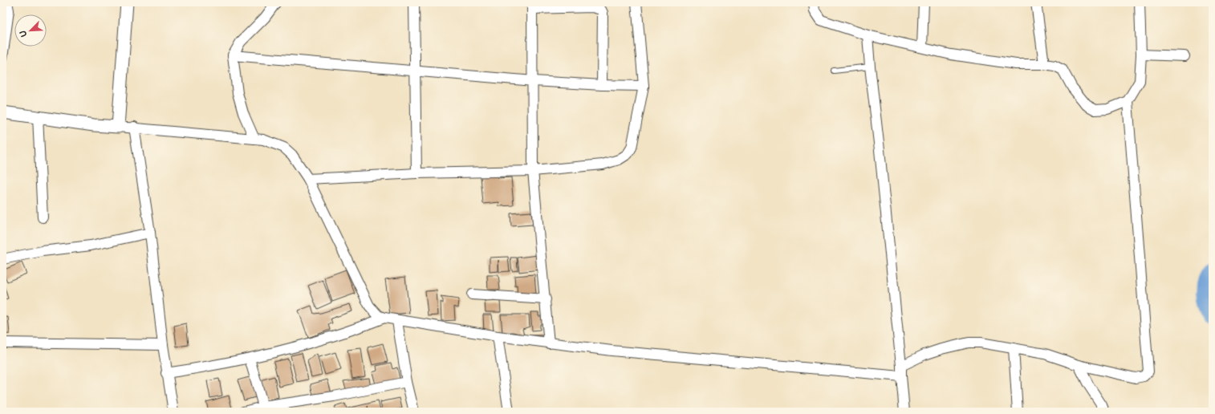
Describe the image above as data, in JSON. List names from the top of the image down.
{
  "north": "bottom left"
}
